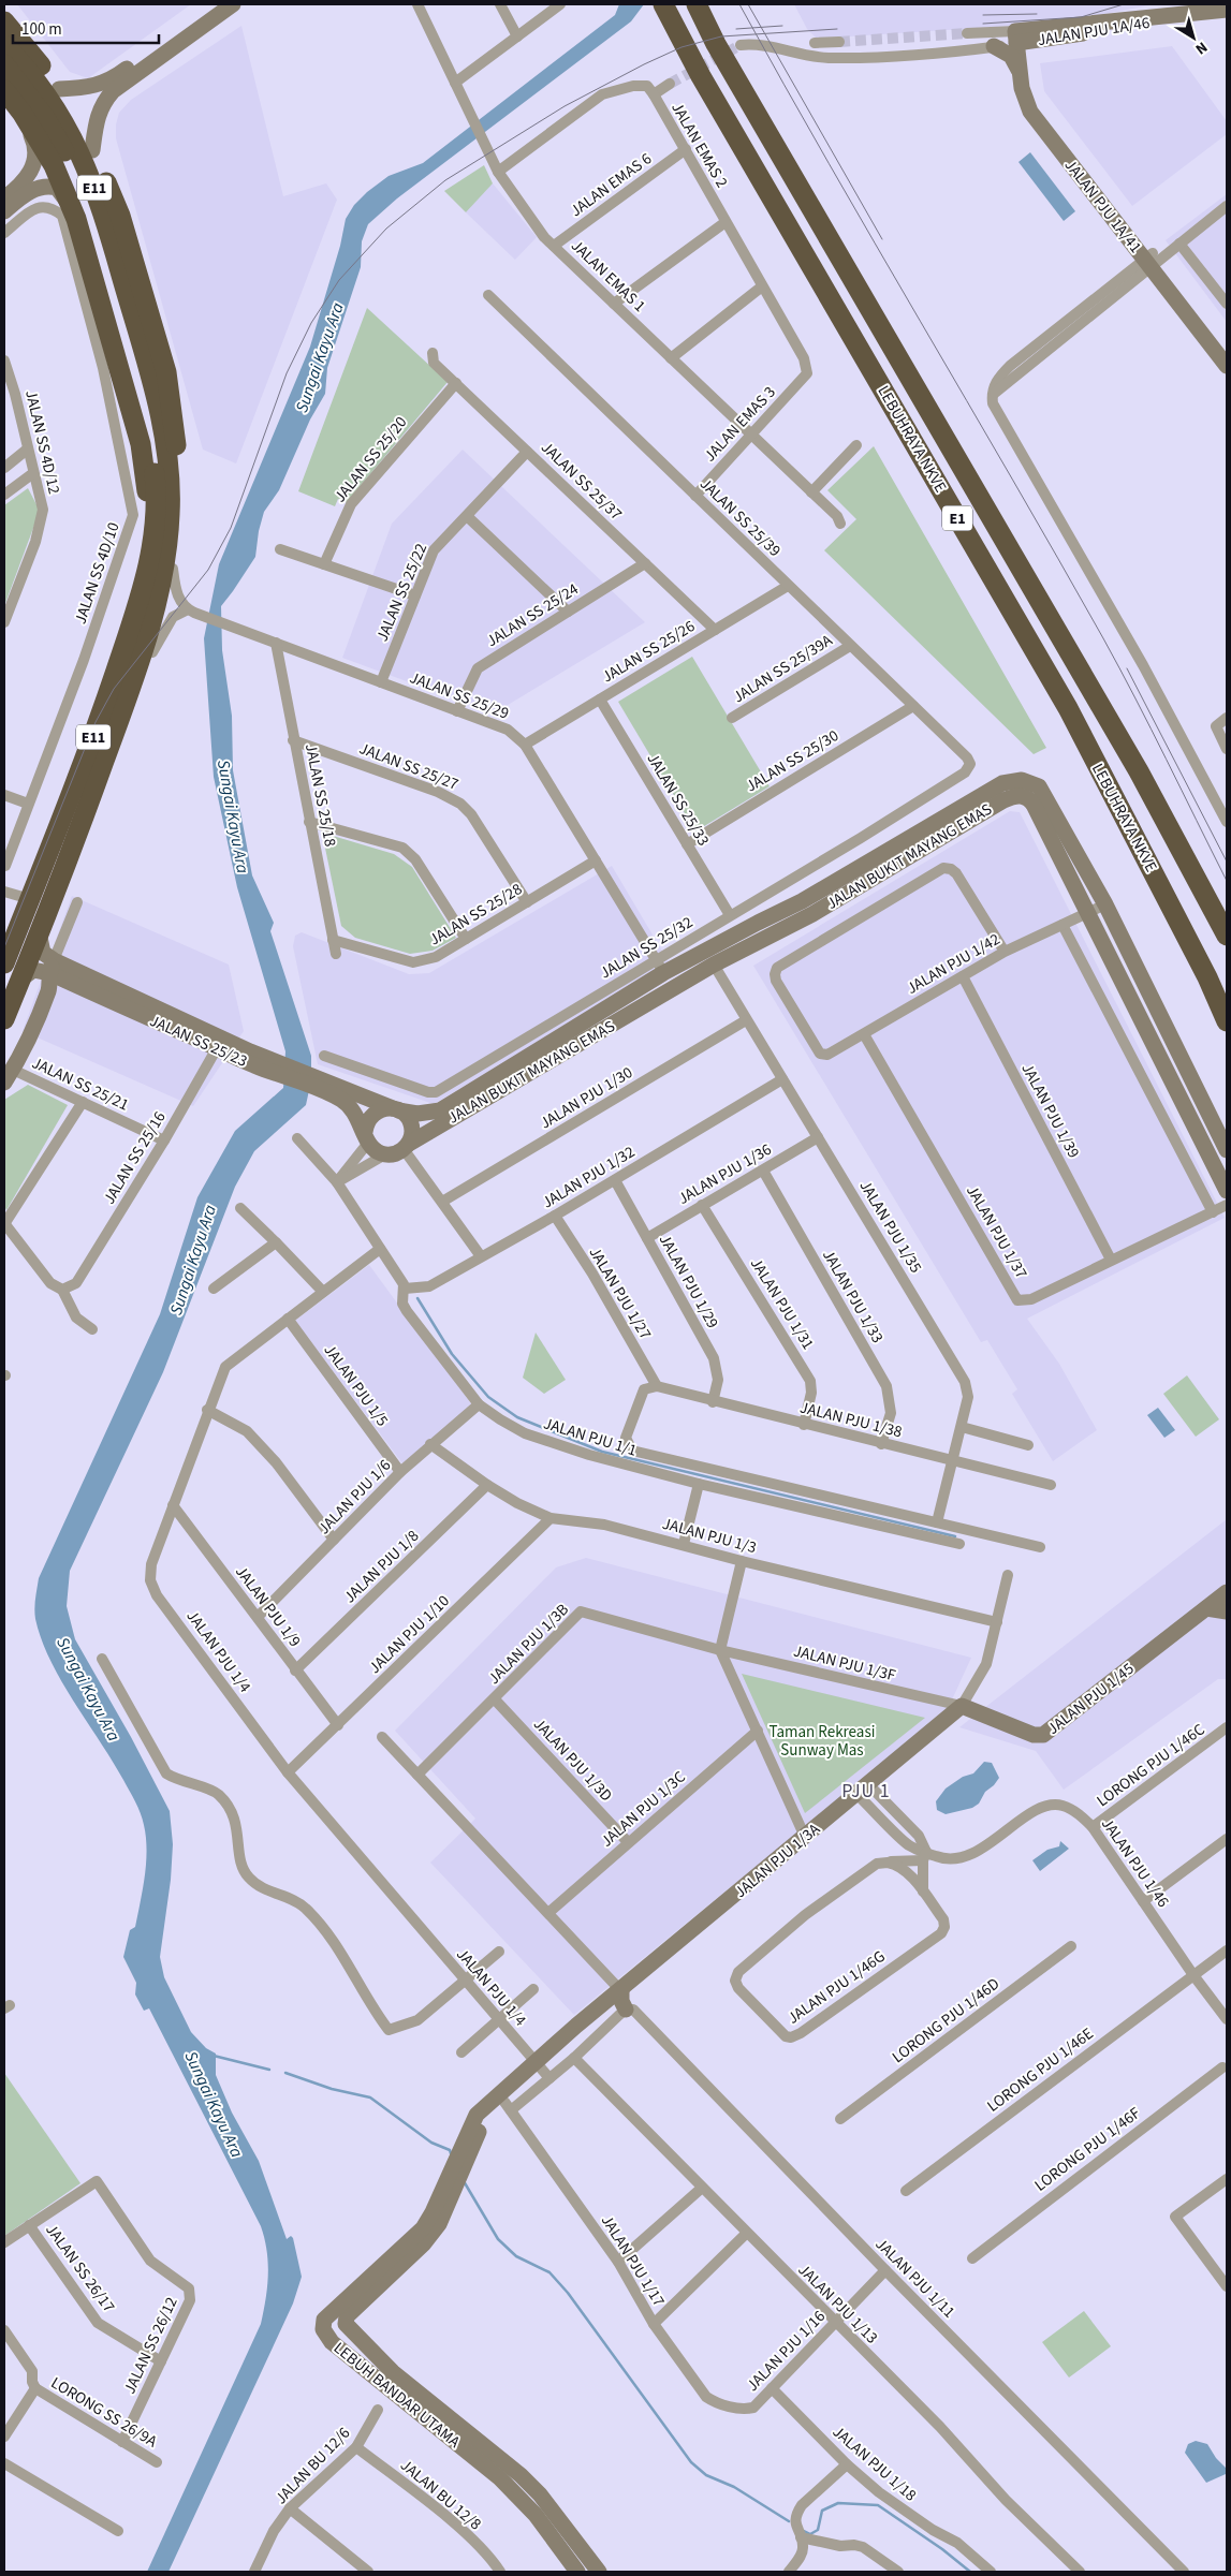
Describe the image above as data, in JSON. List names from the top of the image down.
{
  "streets": {
    "highway": ["E11", "LEBUHRAYA NKVE", "E1"],
    "main road": [
      "JALAN PJU 1A/46",
      "JALAN PJU 1A/41",
      "JALAN BUKIT MAYANG EMAS",
      "JALAN SS 25/23",
      "JALAN PJU 1/45",
      "JALAN PJU 1/3A",
      "LEBUH BANDAR UTAMA"
    ],
    "street": [
      "JALAN EMAS 2",
      "JALAN EMAS 6",
      "JALAN EMAS 1",
      "JALAN EMAS 3",
      "JALAN SS 4D/12",
      "JALAN SS 25/20",
      "JALAN SS 25/37",
      "JALAN SS 25/39",
      "JALAN SS 4D/10",
      "JALAN SS 25/22",
      "JALAN SS 25/24",
      "JALAN SS 25/26",
      "JALAN SS 25/39A",
      "JALAN SS 25/29",
      "JALAN SS 25/30",
      "JALAN SS 25/27",
      "JALAN SS 25/18",
      "JALAN SS 25/33",
      "JALAN SS 25/28",
      "JALAN SS 25/32",
      "JALAN PJU 1/42",
      "JALAN SS 25/21",
      "JALAN PJU 1/30",
      "JALAN PJU 1/39",
      "JALAN SS 25/16",
      "JALAN PJU 1/36",
      "JALAN PJU 1/32",
      "JALAN PJU 1/35",
      "JALAN PJU 1/37",
      "JALAN PJU 1/29",
      "JALAN PJU 1/27",
      "JALAN PJU 1/33",
      "JALAN PJU 1/31",
      "JALAN PJU 1/5",
      "JALAN PJU 1/38",
      "JALAN PJU 1/1",
      "JALAN PJU 1/6",
      "JALAN PJU 1/3",
      "JALAN PJU 1/8",
      "JALAN PJU 1/9",
      "JALAN PJU 1/10",
      "JALAN PJU 1/3B",
      "JALAN PJU 1/4",
      "JALAN PJU 1/3F",
      "JALAN PJU 1/3D",
      "LORONG PJU 1/46C",
      "JALAN PJU 1/3C",
      "JALAN PJU 1/46",
      "JALAN PJU 1/46G",
      "LORONG PJU 1/46D",
      "LORONG PJU 1/46E",
      "LORONG PJU 1/46F",
      "JALAN PJU 1/17",
      "JALAN SS 26/17",
      "JALAN PJU 1/11",
      "JALAN PJU 1/13",
      "JALAN SS 26/12",
      "JALAN PJU 1/16",
      "LORONG SS 26/9A",
      "JALAN PJU 1/18",
      "JALAN BU 12/6",
      "JALAN BU 12/8"
    ]
  },
  "crossings": [
    ["JALAN PJU 1A/46", "JALAN PJU 1A/41"],
    ["JALAN EMAS 2", "JALAN EMAS 6"],
    ["JALAN EMAS 2", "JALAN EMAS 1"],
    ["JALAN EMAS 2", "JALAN EMAS 3"],
    ["JALAN EMAS 6", "JALAN EMAS 1"],
    ["JALAN EMAS 1", "JALAN EMAS 3"],
    ["JALAN EMAS 3", "JALAN SS 25/39"],
    ["JALAN SS 25/20", "JALAN SS 25/37"],
    ["JALAN SS 25/37", "JALAN SS 25/22"],
    ["JALAN SS 25/37", "JALAN SS 25/24"],
    ["JALAN SS 25/37", "JALAN SS 25/26"],
    ["JALAN SS 25/39", "JALAN SS 25/26"],
    ["JALAN SS 25/39", "JALAN SS 25/39A"],
    ["JALAN SS 25/39", "JALAN SS 25/30"],
    ["JALAN SS 25/39", "JALAN SS 25/32"],
    ["JALAN SS 25/22", "JALAN SS 25/29"],
    ["JALAN SS 25/24", "JALAN SS 25/29"],
    ["JALAN SS 25/26", "JALAN SS 25/29"],
    ["JALAN SS 25/26", "JALAN SS 25/33"],
    ["JALAN SS 25/29", "JALAN SS 25/18"],
    ["JALAN SS 25/29", "JALAN BUKIT MAYANG EMAS"],
    ["JALAN SS 25/29", "JALAN SS 25/28"],
    ["JALAN SS 25/29", "JALAN SS 25/32"],
    ["JALAN SS 25/30", "JALAN SS 25/33"],
    ["JALAN SS 25/27", "JALAN SS 25/18"],
    ["JALAN SS 25/27", "JALAN SS 25/28"],
    ["JALAN SS 25/18", "JALAN SS 25/28"],
    ["JALAN SS 25/33", "JALAN SS 25/32"],
    ["JALAN BUKIT MAYANG EMAS", "JALAN SS 25/32"],
    ["JALAN BUKIT MAYANG EMAS", "JALAN PJU 1/42"],
    ["JALAN BUKIT MAYANG EMAS", "JALAN SS 25/23"],
    ["JALAN BUKIT MAYANG EMAS", "JALAN PJU 1/35"],
    ["JALAN PJU 1/42", "JALAN PJU 1/39"],
    ["JALAN PJU 1/42", "JALAN PJU 1/37"],
    ["JALAN SS 25/23", "JALAN SS 25/16"],
    ["JALAN SS 25/21", "JALAN SS 25/16"],
    ["JALAN PJU 1/30", "JALAN PJU 1/35"],
    ["JALAN PJU 1/39", "JALAN PJU 1/37"],
    ["JALAN PJU 1/36", "JALAN PJU 1/35"],
    ["JALAN PJU 1/36", "JALAN PJU 1/29"],
    ["JALAN PJU 1/36", "JALAN PJU 1/33"],
    ["JALAN PJU 1/36", "JALAN PJU 1/31"],
    ["JALAN PJU 1/32", "JALAN PJU 1/35"],
    ["JALAN PJU 1/32", "JALAN PJU 1/29"],
    ["JALAN PJU 1/32", "JALAN PJU 1/27"],
    ["JALAN PJU 1/32", "JALAN PJU 1/1"],
    ["JALAN PJU 1/35", "JALAN PJU 1/38"],
    ["JALAN PJU 1/35", "JALAN PJU 1/1"],
    ["JALAN PJU 1/29", "JALAN PJU 1/38"],
    ["JALAN PJU 1/27", "JALAN PJU 1/38"],
    ["JALAN PJU 1/27", "JALAN PJU 1/1"],
    ["JALAN PJU 1/33", "JALAN PJU 1/38"],
    ["JALAN PJU 1/31", "JALAN PJU 1/38"],
    ["JALAN PJU 1/5", "JALAN PJU 1/6"],
    ["JALAN PJU 1/5", "JALAN PJU 1/4"],
    ["JALAN PJU 1/38", "JALAN PJU 1/1"],
    ["JALAN PJU 1/1", "JALAN PJU 1/6"],
    ["JALAN PJU 1/1", "JALAN PJU 1/4"],
    ["JALAN PJU 1/6", "JALAN PJU 1/3"],
    ["JALAN PJU 1/6", "JALAN PJU 1/9"],
    ["JALAN PJU 1/3", "JALAN PJU 1/8"],
    ["JALAN PJU 1/3", "JALAN PJU 1/10"],
    ["JALAN PJU 1/8", "JALAN PJU 1/9"],
    ["JALAN PJU 1/9", "JALAN PJU 1/10"],
    ["JALAN PJU 1/9", "JALAN PJU 1/4"],
    ["JALAN PJU 1/10", "JALAN PJU 1/4"],
    ["JALAN PJU 1/3B", "JALAN PJU 1/3F"],
    ["JALAN PJU 1/3B", "JALAN PJU 1/3D"],
    ["JALAN PJU 1/4", "LEBUH BANDAR UTAMA"],
    ["JALAN PJU 1/3F", "JALAN PJU 1/45"],
    ["JALAN PJU 1/3F", "JALAN PJU 1/3A"],
    ["JALAN PJU 1/45", "JALAN PJU 1/3A"],
    ["JALAN PJU 1/3D", "JALAN PJU 1/3C"],
    ["LORONG PJU 1/46C", "JALAN PJU 1/46"],
    ["JALAN PJU 1/3A", "JALAN PJU 1/46"],
    ["JALAN PJU 1/3A", "LEBUH BANDAR UTAMA"],
    ["JALAN PJU 1/46", "LORONG PJU 1/46E"],
    ["JALAN PJU 1/17", "JALAN PJU 1/16"],
    ["JALAN PJU 1/17", "LEBUH BANDAR UTAMA"],
    ["JALAN SS 26/17", "JALAN SS 26/12"],
    ["JALAN PJU 1/11", "JALAN PJU 1/16"],
    ["JALAN PJU 1/13", "JALAN PJU 1/16"],
    ["JALAN SS 26/12", "LORONG SS 26/9A"],
    ["JALAN PJU 1/16", "JALAN PJU 1/18"],
    ["JALAN BU 12/6", "JALAN BU 12/8"]
  ],
  "districts": ["PJU 1"],
  "water": ["Sungai Kayu Ara"],
  "parks": ["Taman Rekreasi Sunway Mas"],
  "scale_bar": "100 m",
  "north": "bottom right"
}
